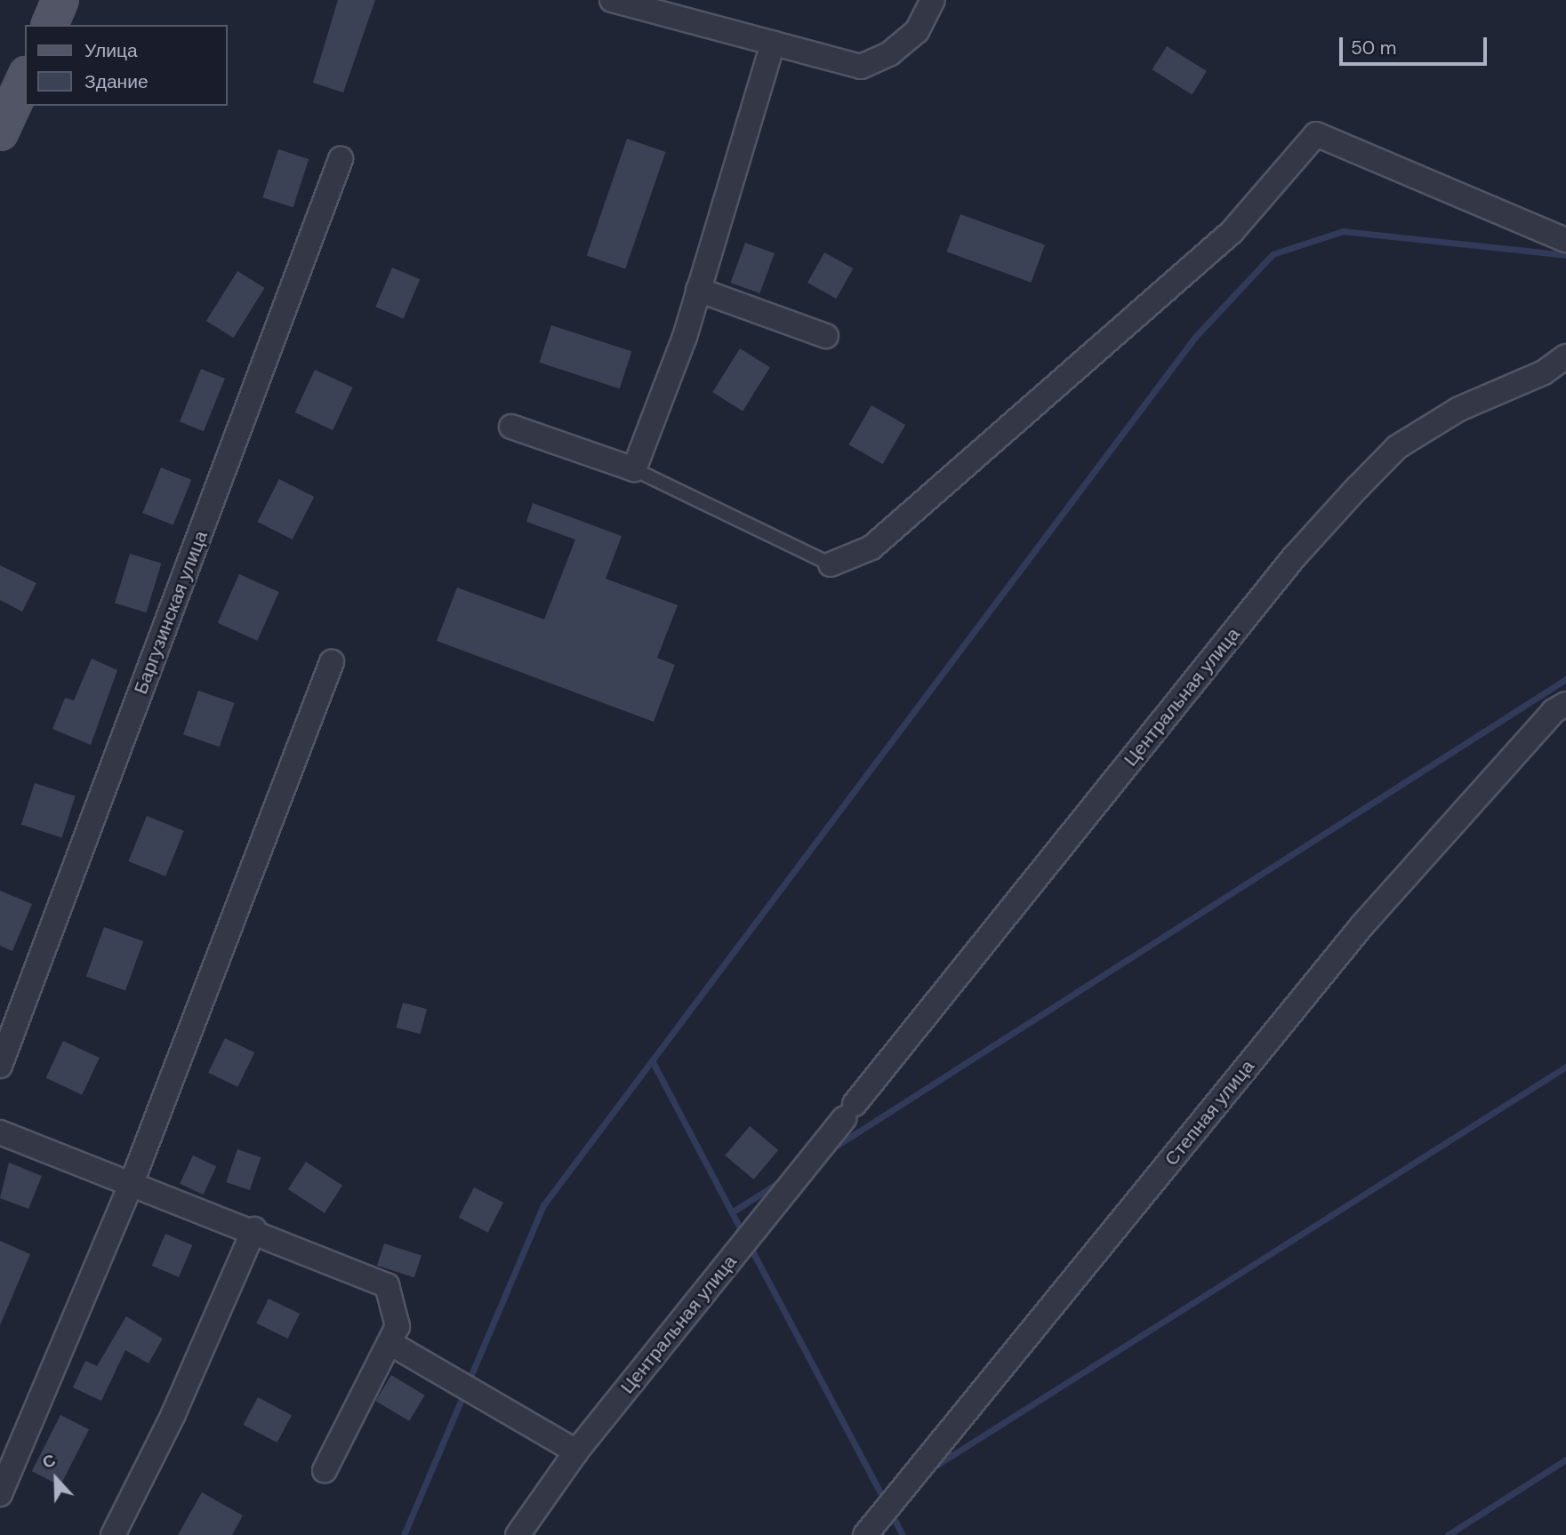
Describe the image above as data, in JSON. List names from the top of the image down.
{
  "streets": {
    "street": ["Баргузинская улица", "Центральная улица", "Степная улица"]
  },
  "legend": ["Улица", "Здание"],
  "scale_bar": "50 m",
  "north": "top"
}
